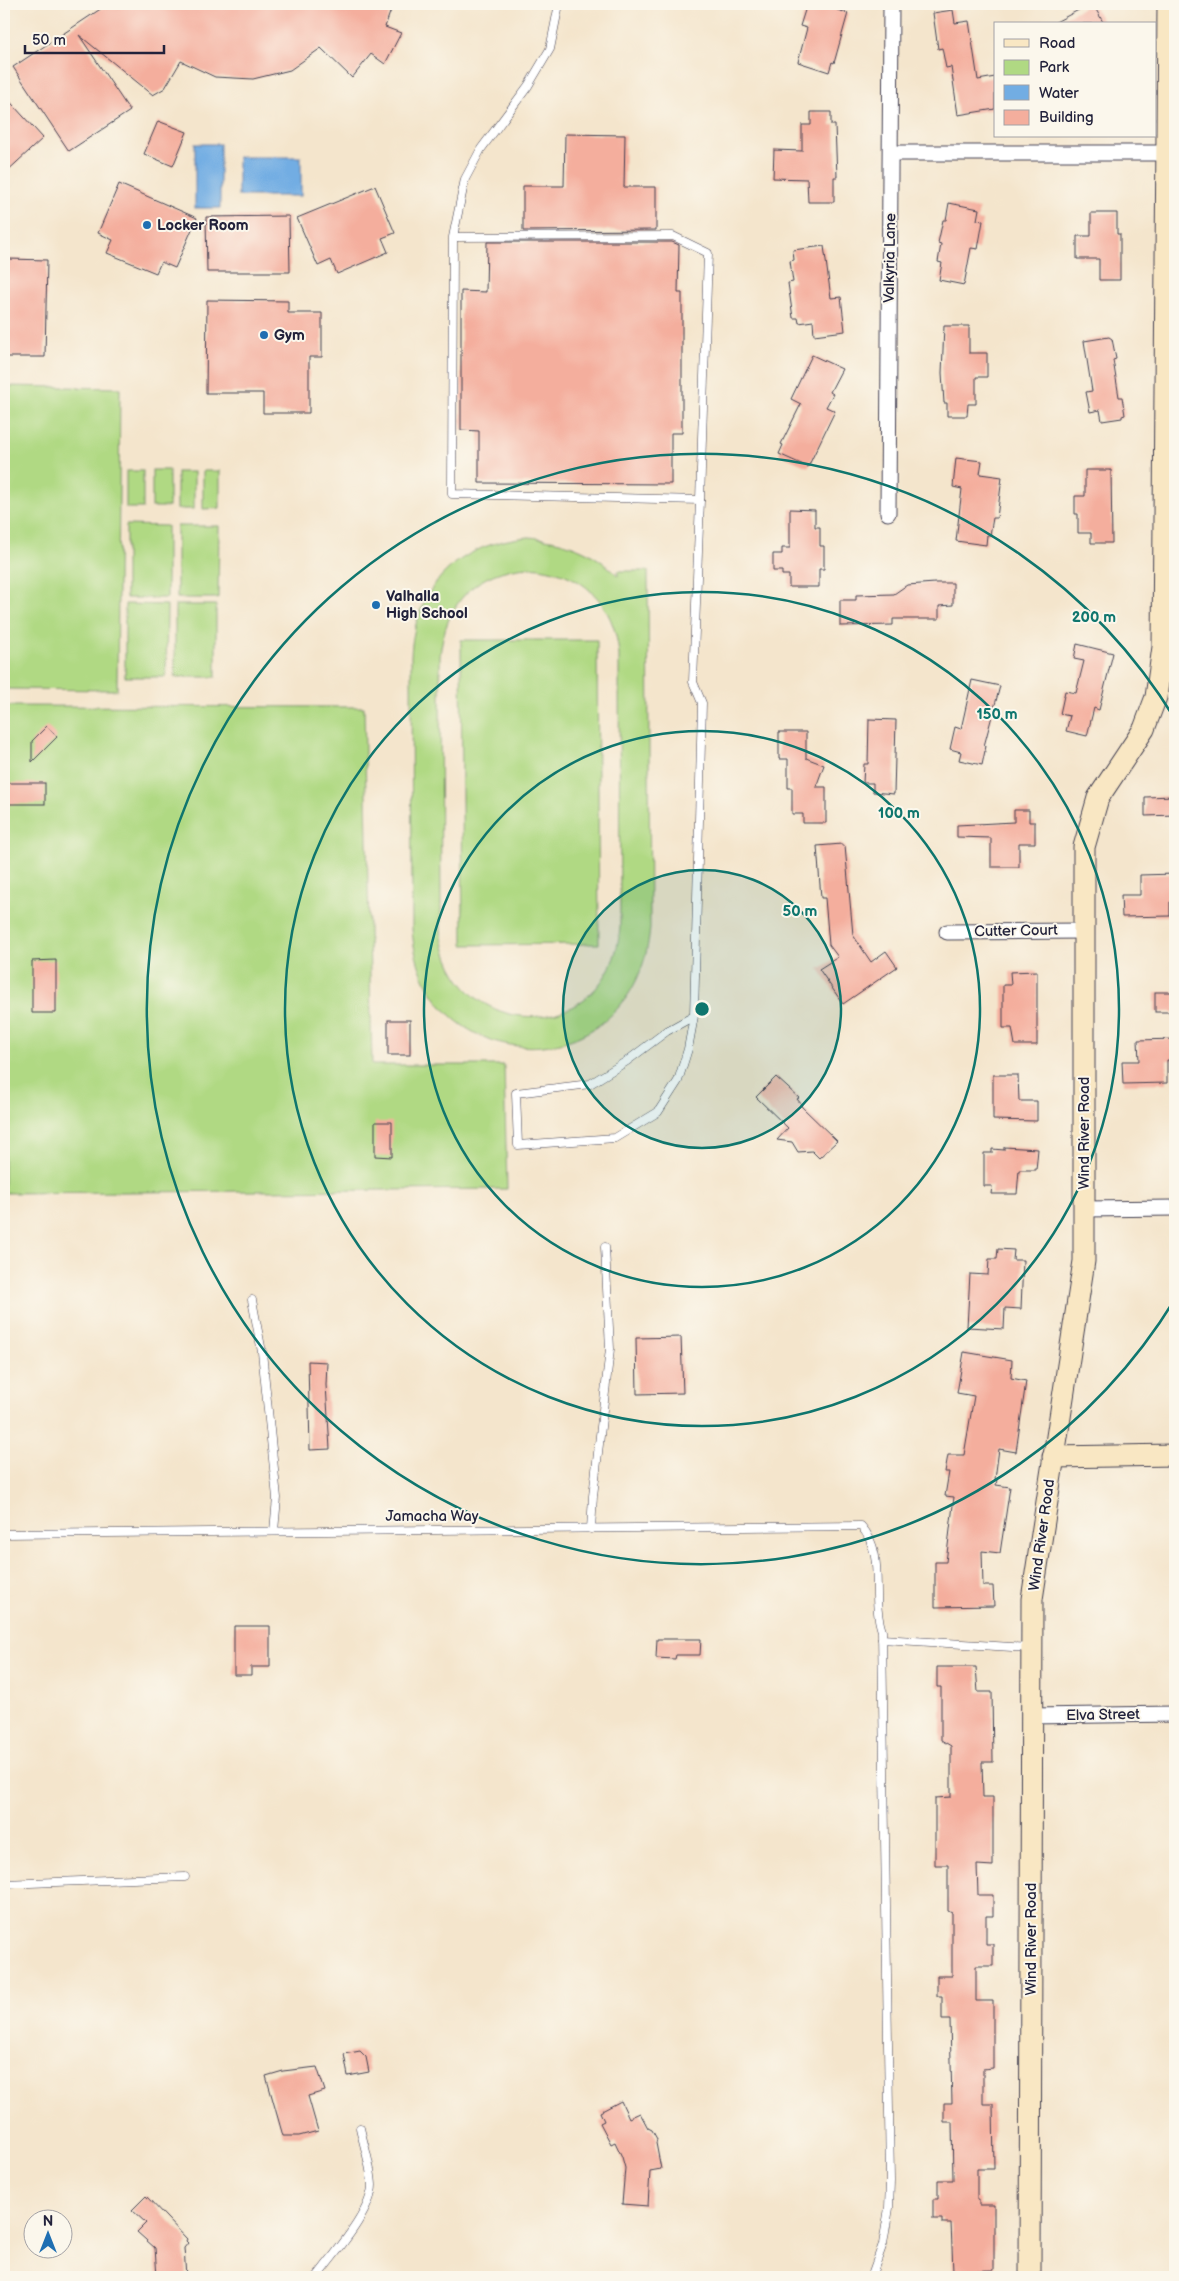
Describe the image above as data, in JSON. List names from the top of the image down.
{
  "streets": {
    "street": [
      "Valkyria Lane",
      "Cutter Court",
      "Wind River Road",
      "Elva Street"
    ],
    "lane": ["Jamacha Way"]
  },
  "crossings": [
    ["Cutter Court", "Wind River Road"],
    ["Wind River Road", "Elva Street"]
  ],
  "places": ["Locker Room", "Gym", "Valhalla High School"],
  "legend": [
    "Road",
    "Park",
    "Water",
    "Building"
  ],
  "scale_bar": "50 m",
  "north": "top",
  "rings": [
    "200 m",
    "150 m",
    "100 m",
    "50 m"
  ]
}
